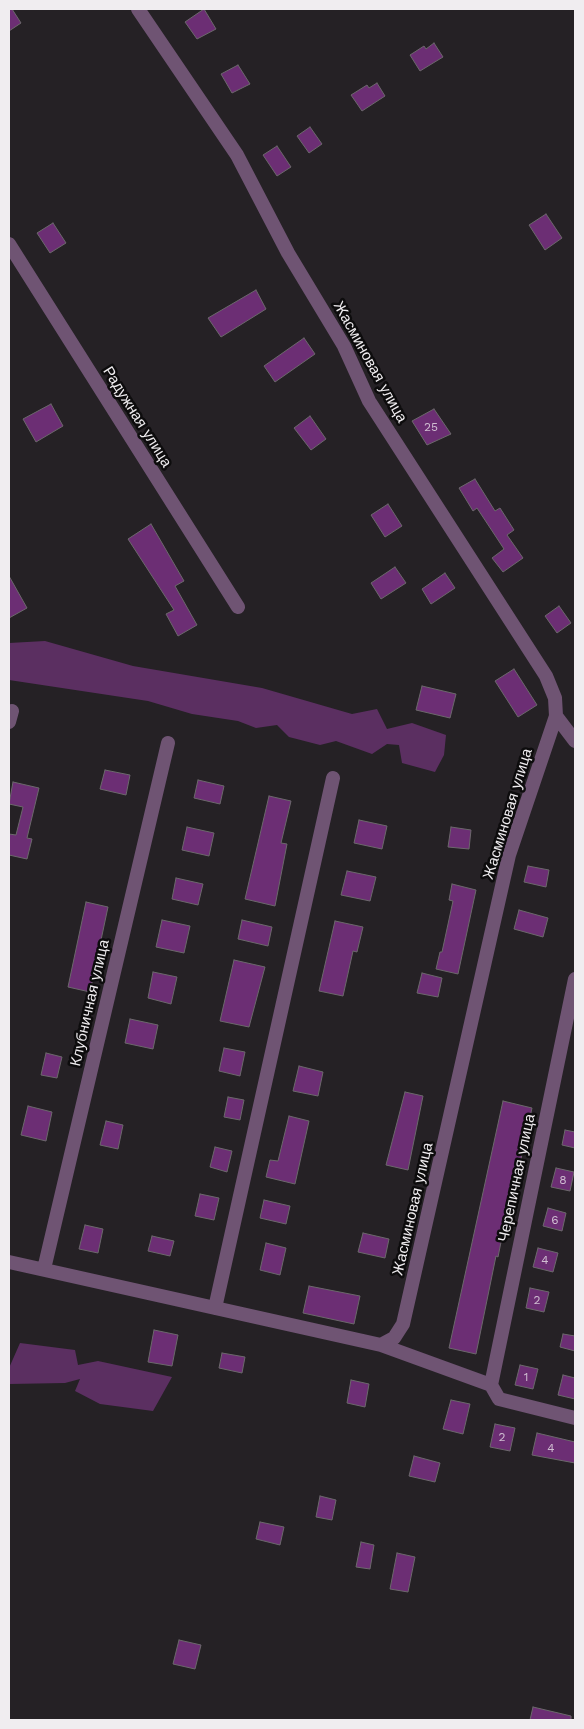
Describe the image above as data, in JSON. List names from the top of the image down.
{
  "streets": {
    "street": [
      "Жасминовая улица",
      "Радужная улица",
      "Клубничная улица",
      "Черепичная улица"
    ]
  },
  "house_numbers": [
    "25",
    "8",
    "6",
    "4",
    "2",
    "1",
    "2",
    "4"
  ]
}
